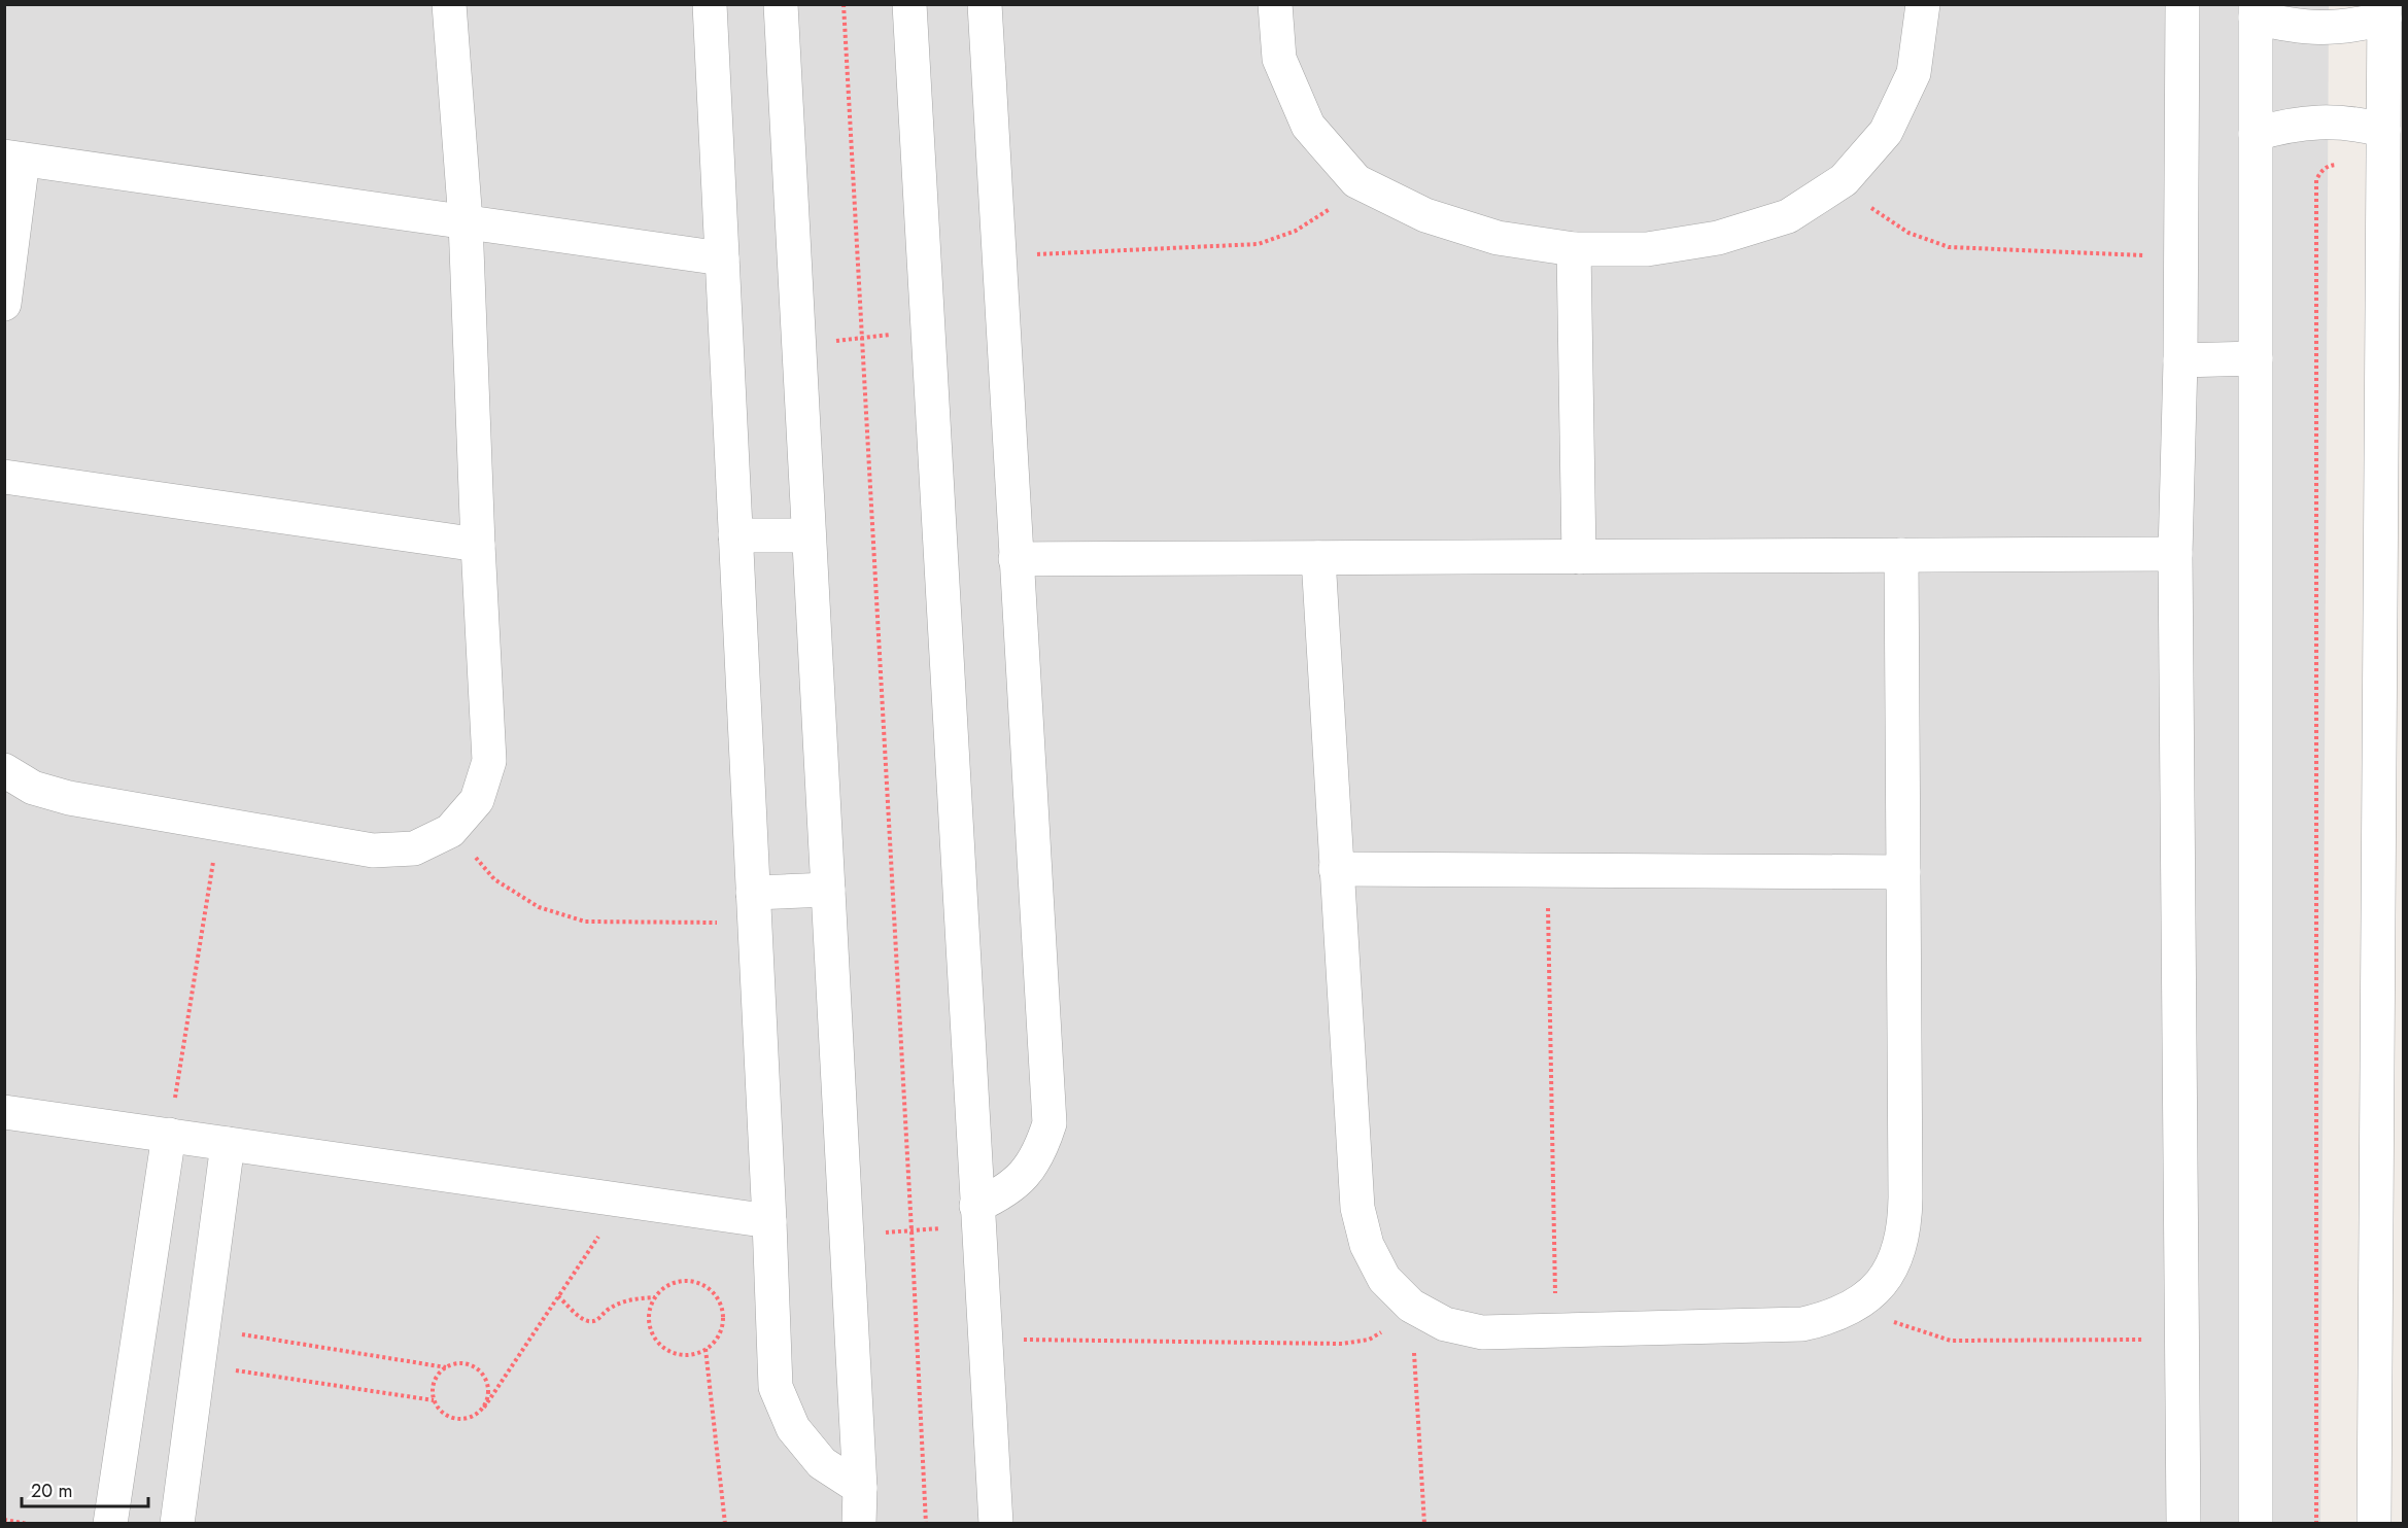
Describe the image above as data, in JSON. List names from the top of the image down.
{
  "scale_bar": "20 m"
}
